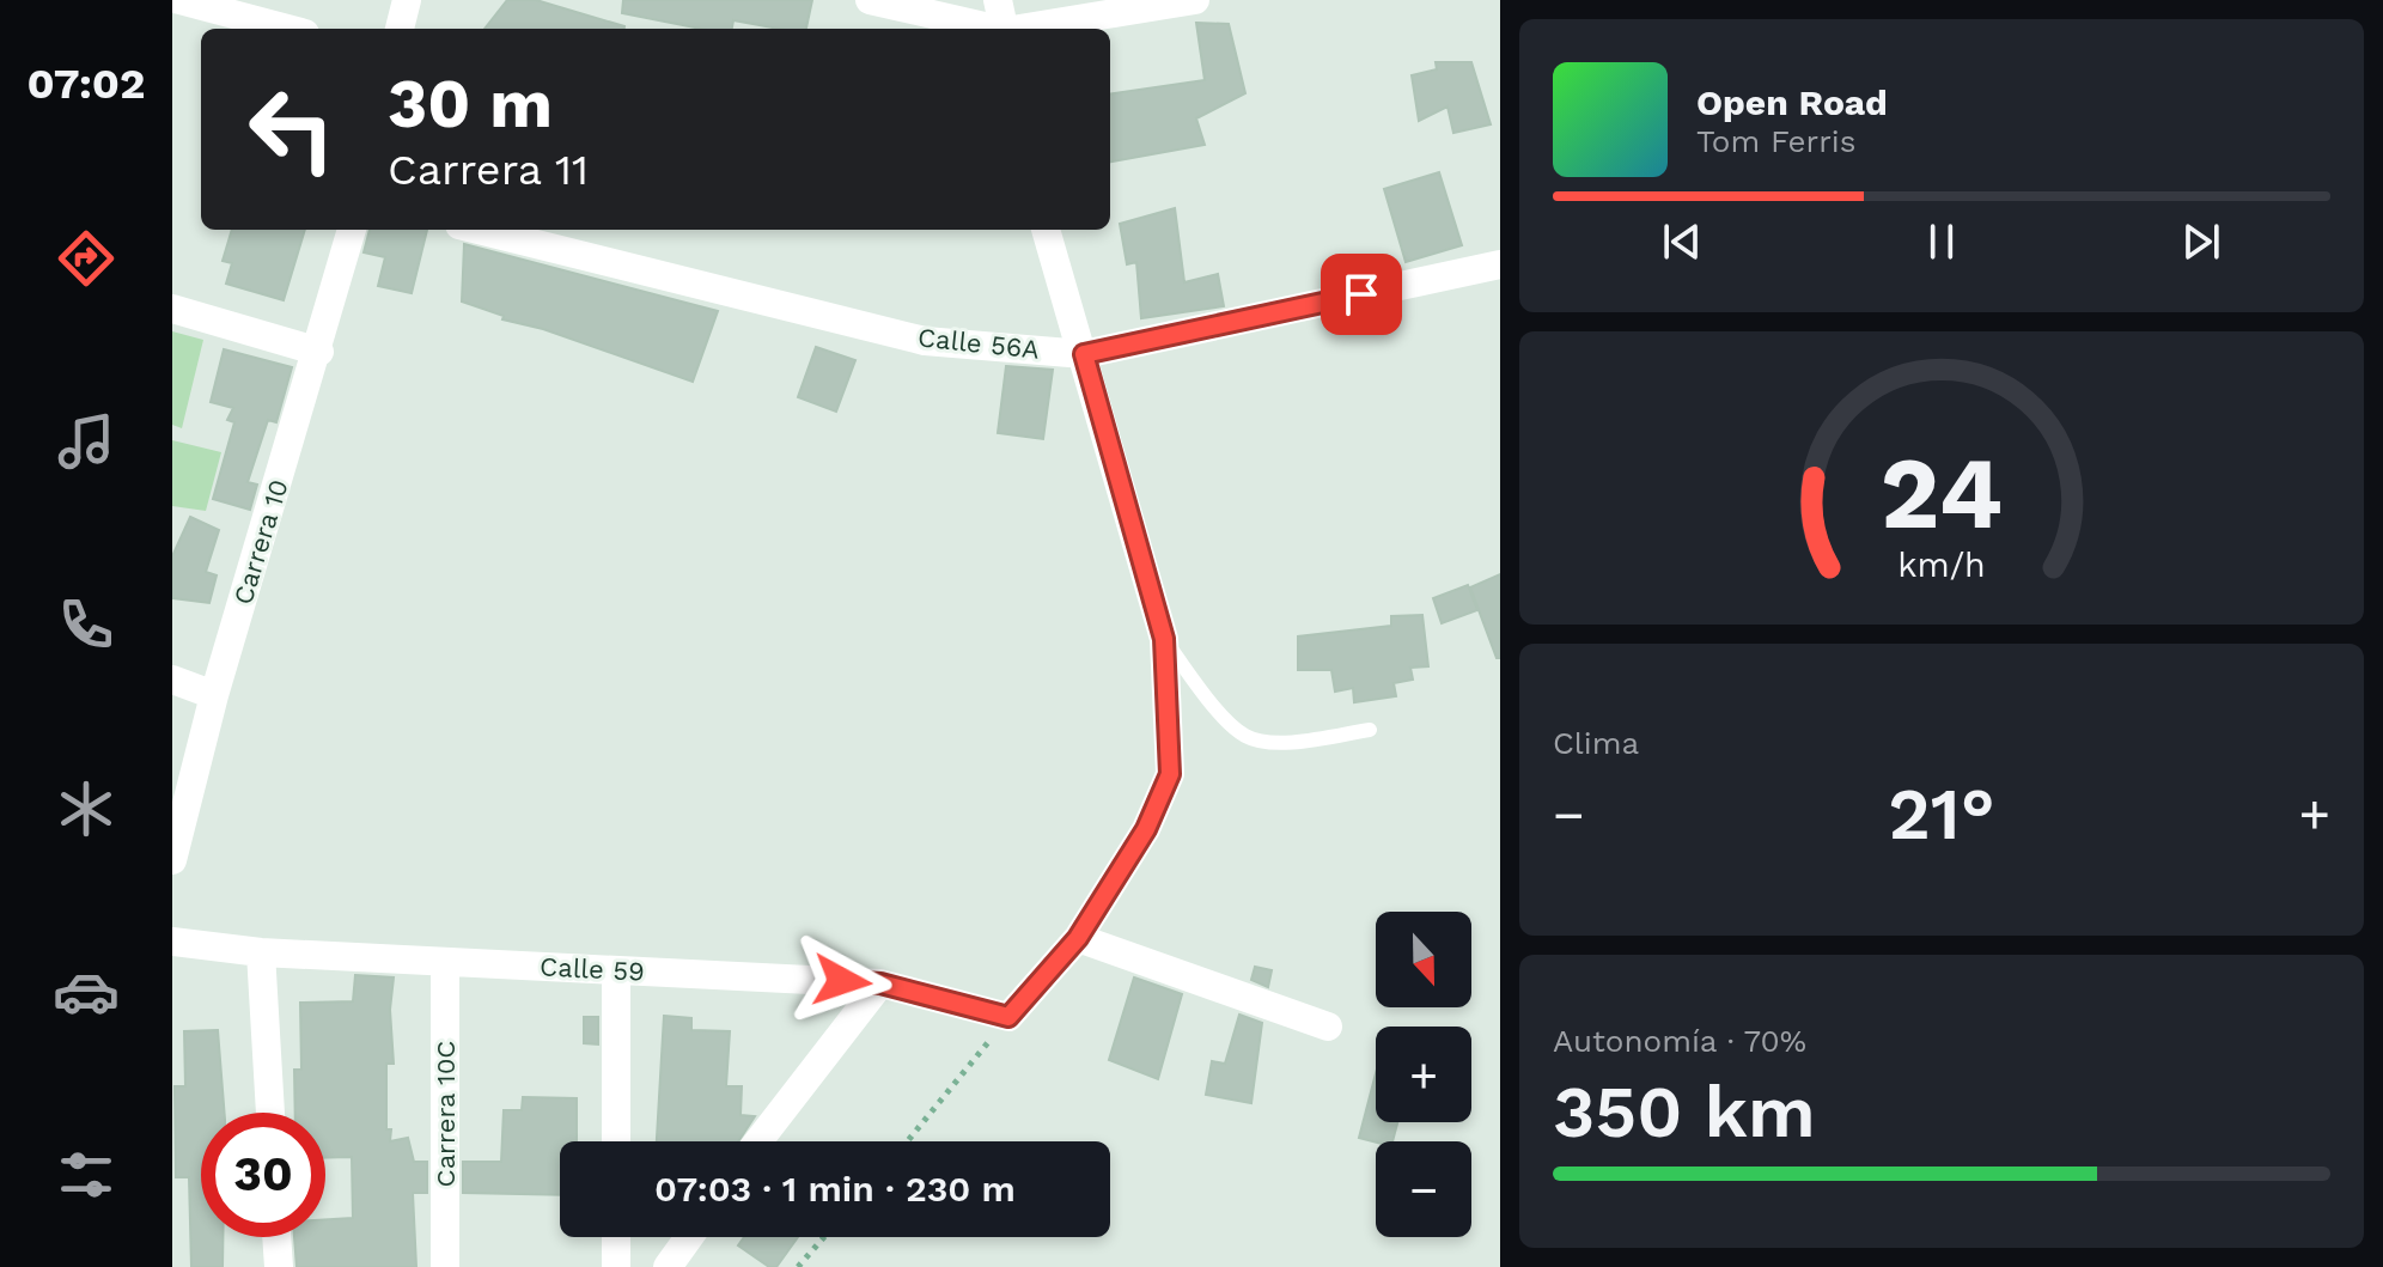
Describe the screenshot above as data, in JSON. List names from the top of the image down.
{
  "streets": {
    "street": [
      "Calle 56A",
      "Carrera 10",
      "Calle 59",
      "Carrera 10C"
    ]
  },
  "crossings": [
    ["Calle 59", "Carrera 10C"]
  ],
  "north": "bottom",
  "page": {
    "tabs": "07:02",
    "turn": ["30 m", "Carrera 11"],
    "song": ["Open Road", "Tom Ferris"],
    "tile": [
      "Clima",
      ["Autonomía · 70%", "350 km"]
    ],
    "heat": ["−", "21°", "+"],
    "map_buttons": ["+", "−"],
    "limit": "30",
    "trip": "07:03 · 1 min · 230 m",
    "gauge": ["24", "km/h"]
  }
}
